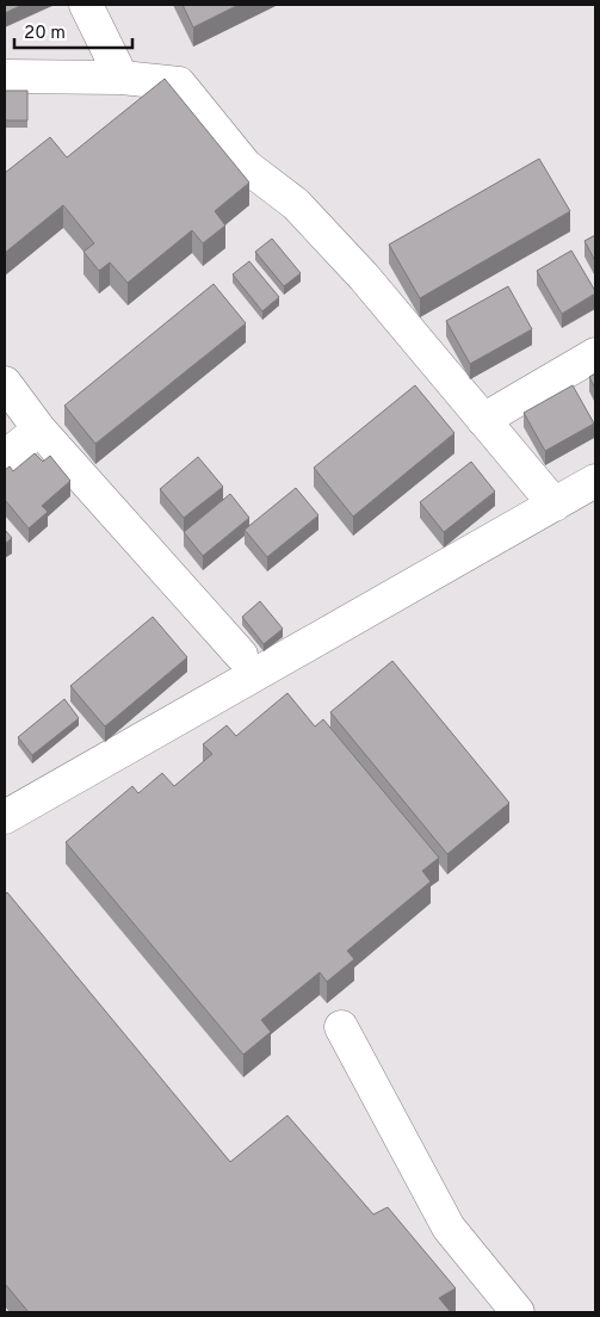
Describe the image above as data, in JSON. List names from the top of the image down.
{
  "scale_bar": "20 m"
}
